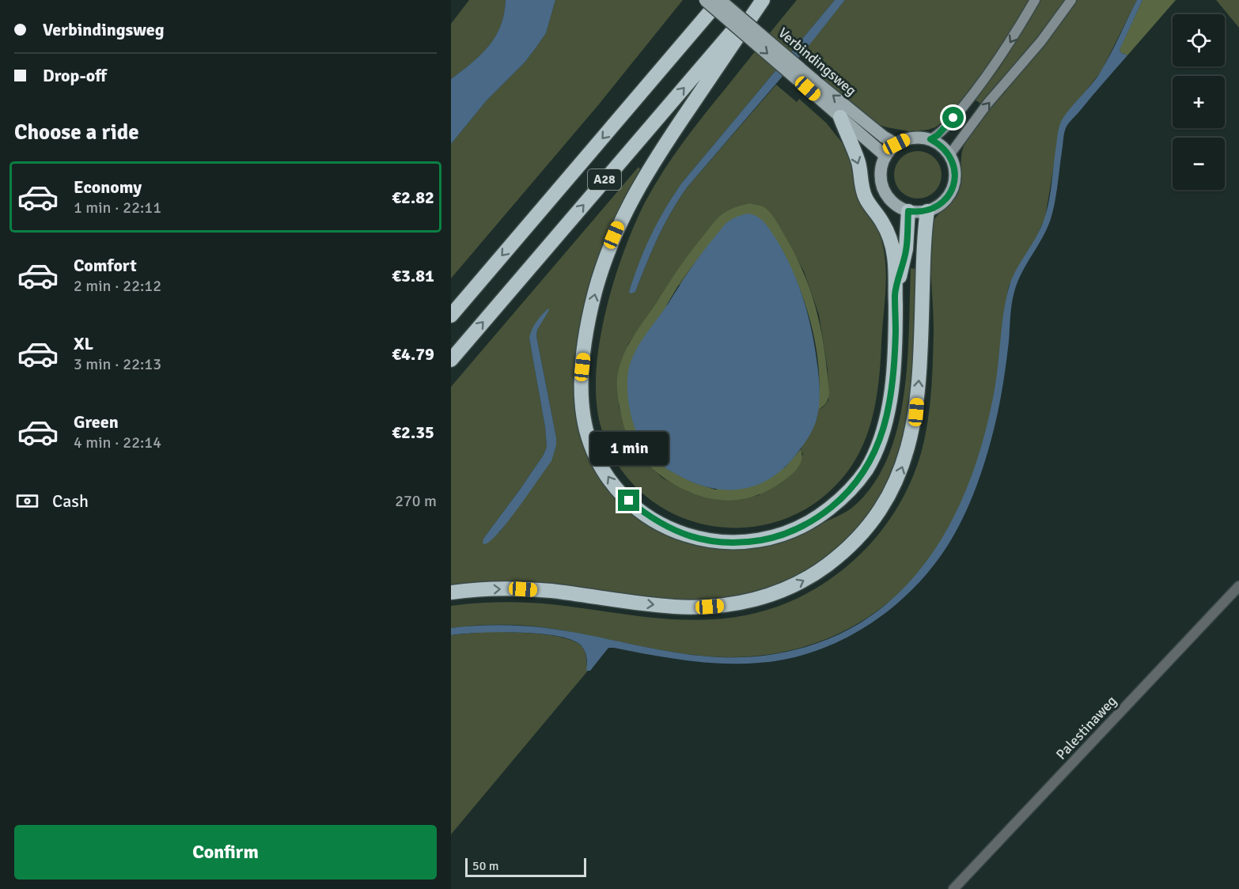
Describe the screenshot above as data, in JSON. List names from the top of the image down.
{
  "streets": {
    "highway": ["A28"],
    "main road": ["Verbindingsweg"],
    "street": ["Palestinaweg"]
  },
  "crossings": [
    ["Verbindingsweg", "A28"]
  ],
  "scale_bar": "50 m",
  "page": {
    "banner": ["Verbindingsweg", "Drop-off"],
    "map_buttons": ["+", "−"],
    "heading": "Choose a ride",
    "list": [
      {
        "name": "Economy",
        "note": "1 min · 22:11",
        "value": "€2.82"
      },
      {
        "name": "Comfort",
        "note": "2 min · 22:12",
        "value": "€3.81"
      },
      {
        "name": "XL",
        "note": "3 min · 22:13",
        "value": "€4.79"
      },
      {
        "name": "Green",
        "note": "4 min · 22:14",
        "value": "€2.35"
      }
    ],
    "bubble": "1 min",
    "pay": ["Cash", "270 m"],
    "buttons": "Confirm",
    "scale": "50 m"
  }
}
